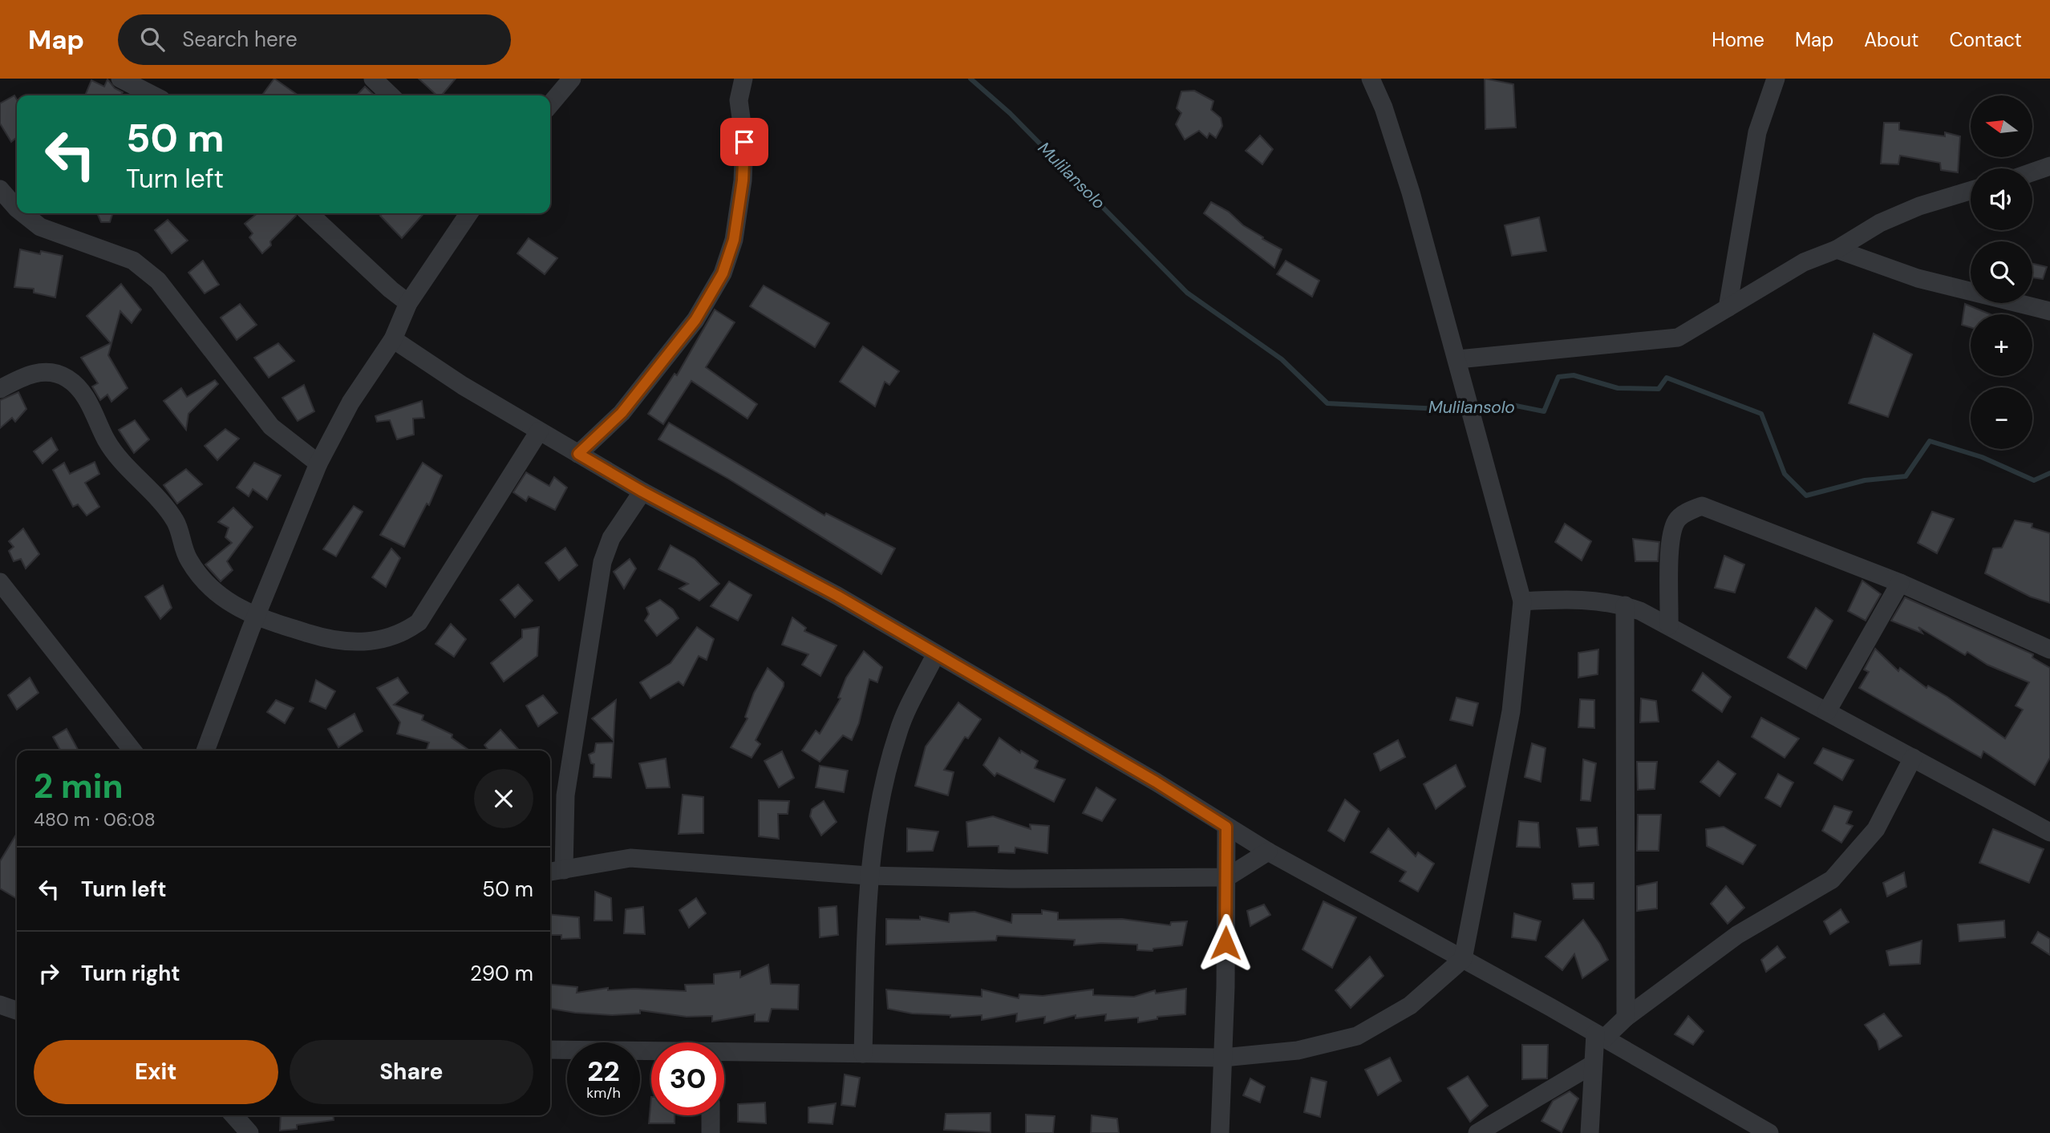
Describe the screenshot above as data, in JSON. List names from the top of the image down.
{
  "water": ["Mulilansolo"],
  "north": "left",
  "page": {
    "header": "Map",
    "search": "Search here",
    "nav": [
      "Home",
      "Map",
      "About",
      "Contact"
    ],
    "map_buttons": ["+", "−"],
    "turn": ["50 m", "Turn left"],
    "heading": ["2 min", "480 m · 06:08"],
    "list": [
      {
        "name": "Turn left",
        "value": "50 m"
      },
      {
        "name": "Turn right",
        "value": "290 m"
      }
    ],
    "buttons": ["Exit", "Share"],
    "speed": "22 km/h",
    "limit": "30"
  }
}
